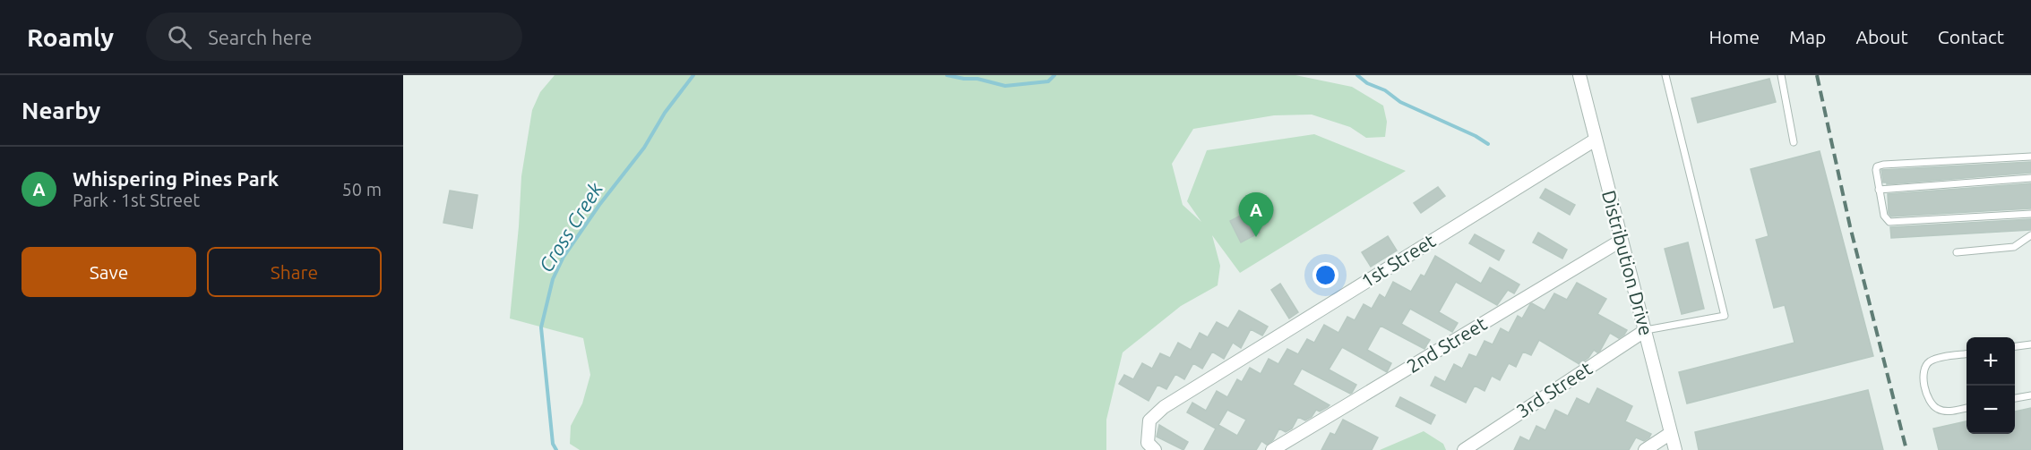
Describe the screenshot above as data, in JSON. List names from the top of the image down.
{
  "streets": {
    "street": [
      "1st Street",
      "Distribution Drive",
      "2nd Street",
      "3rd Street"
    ]
  },
  "crossings": [
    ["1st Street", "Distribution Drive"],
    ["Distribution Drive", "2nd Street"],
    ["Distribution Drive", "3rd Street"]
  ],
  "water": ["Cross Creek"],
  "page": {
    "header": "Roamly",
    "search": "Search here",
    "nav": [
      "Home",
      "Map",
      "About",
      "Contact"
    ],
    "heading": "Nearby",
    "list": [
      {
        "mark": "A",
        "name": "Whispering Pines Park",
        "note": "Park · 1st Street",
        "value": "50 m"
      }
    ],
    "pins": "A",
    "buttons": ["Save", "Share"],
    "map_buttons": ["+", "−"]
  }
}
